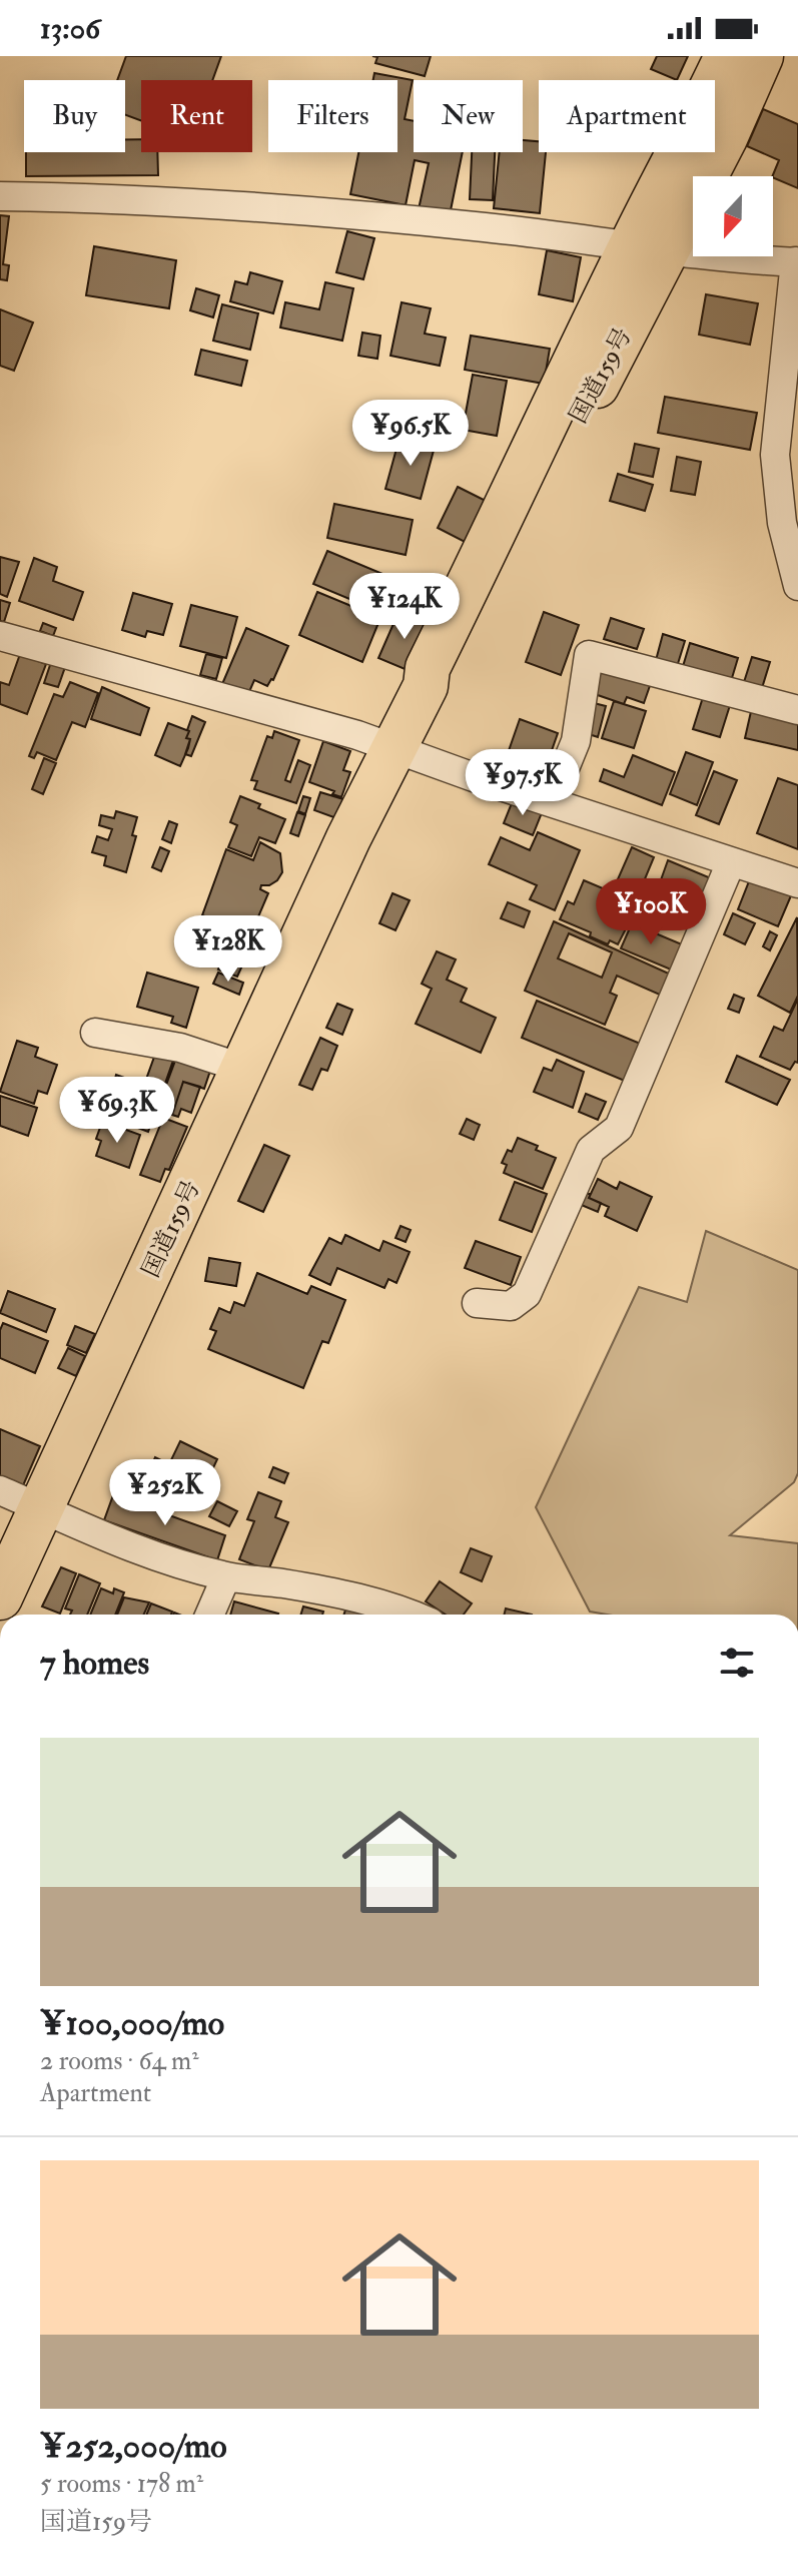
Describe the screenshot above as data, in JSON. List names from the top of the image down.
{
  "streets": {
    "highway": ["国道159号"]
  },
  "north": "bottom",
  "page": {
    "status": "13:06",
    "chip": [
      "Buy",
      "Rent",
      "Filters",
      "New",
      "Apartment"
    ],
    "price": [
      "¥96.5K",
      "¥124K",
      "¥97.5K",
      "¥100K",
      "¥128K",
      "¥69.3K",
      "¥252K"
    ],
    "heading": "7 homes",
    "list": [
      {
        "name": "¥100,000/mo",
        "note": "2 rooms · 64 m² · Apartment"
      },
      {
        "name": "¥252,000/mo",
        "note": "5 rooms · 178 m² · 国道159号"
      }
    ]
  }
}
